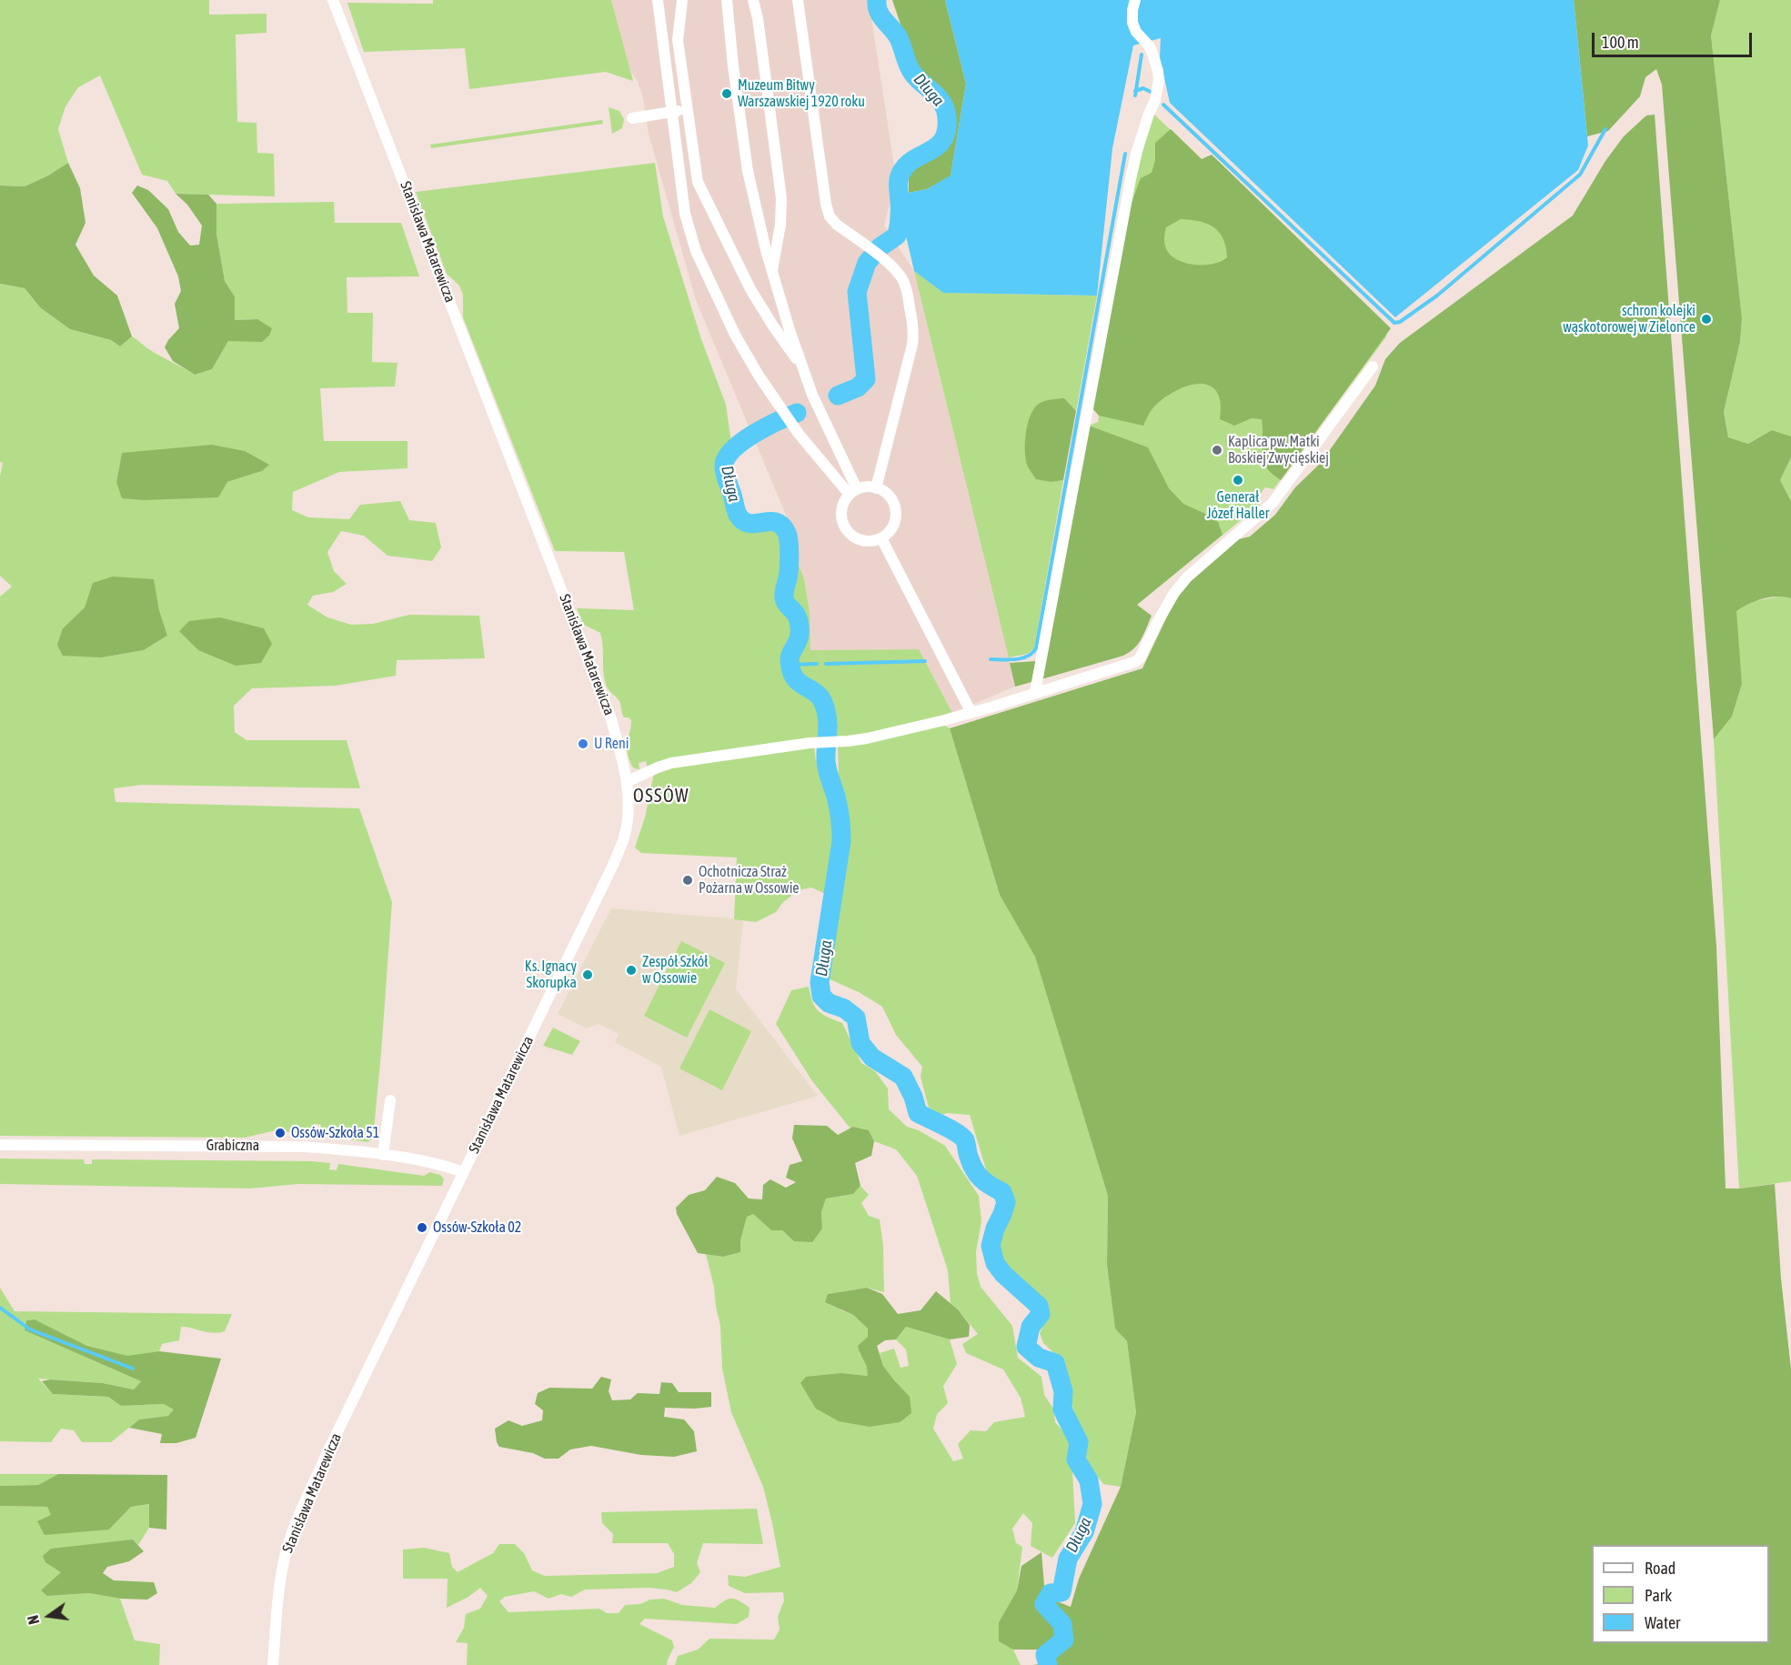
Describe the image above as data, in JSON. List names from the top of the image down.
{
  "streets": {
    "street": ["Stanisława Matarewicza", "Grabiczna"]
  },
  "crossings": [
    ["Stanisława Matarewicza", "Grabiczna"]
  ],
  "districts": ["OSSÓW"],
  "water": ["Długa"],
  "places": [
    "Muzeum Bitwy Warszawskiej 1920 roku",
    "schron kolejki wąskotorowej w Zielonce",
    "Kaplica pw. Matki Boskiej Zwycięskiej",
    "Generał Józef Haller",
    "U Reni",
    "Ochotnicza Straż Pożarna w Ossowie",
    "Zespół Szkół w Ossowie",
    "Ks. Ignacy Skorupka",
    "Ossów-Szkoła 51",
    "Ossów-Szkoła 02"
  ],
  "legend": ["Road", "Park", "Water"],
  "scale_bar": "100 m",
  "north": "left"
}
